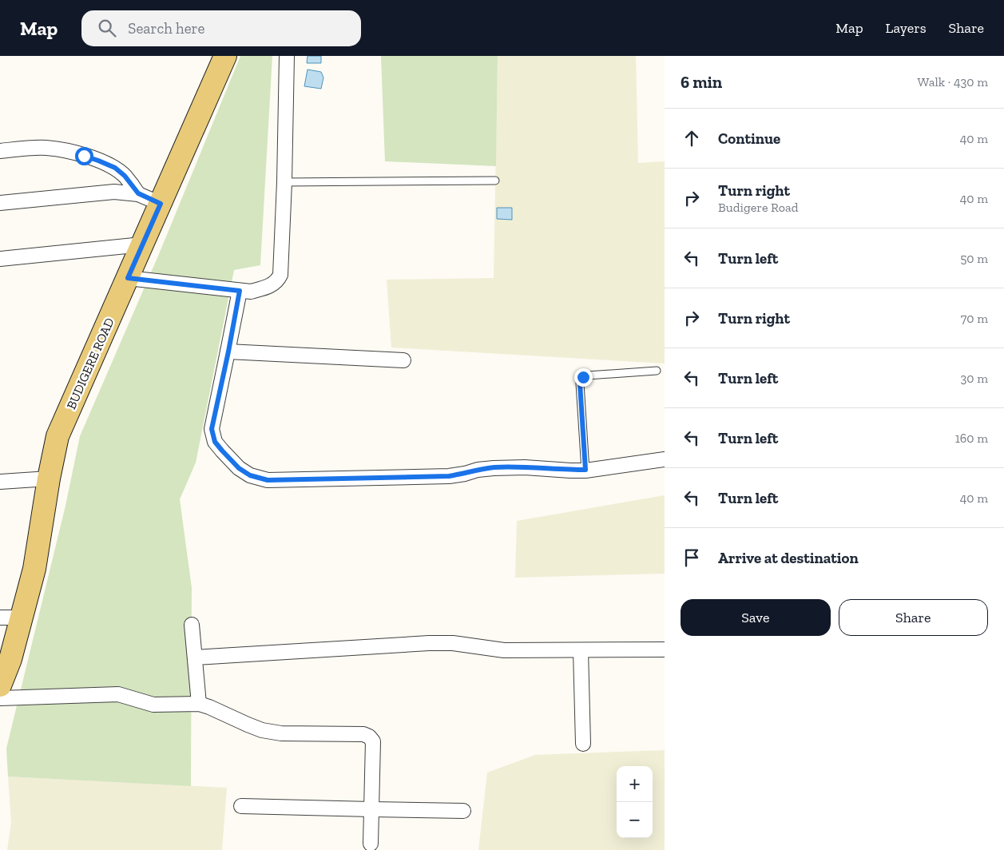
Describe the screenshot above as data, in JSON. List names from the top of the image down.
{
  "streets": {
    "main road": ["BUDIGERE ROAD"]
  },
  "page": {
    "header": "Map",
    "search": "Search here",
    "nav": ["Map", "Layers", "Share"],
    "heading": ["6 min", "Walk · 430 m"],
    "list": [
      ["Continue", "40 m"],
      ["Turn right", "Budigere Road", "40 m"],
      ["Turn left", "50 m"],
      ["Turn right", "70 m"],
      ["Turn left", "30 m"],
      ["Turn left", "160 m"],
      ["Turn left", "40 m"],
      "Arrive at destination"
    ],
    "buttons": ["Save", "Share"],
    "map_buttons": ["+", "−"]
  }
}
